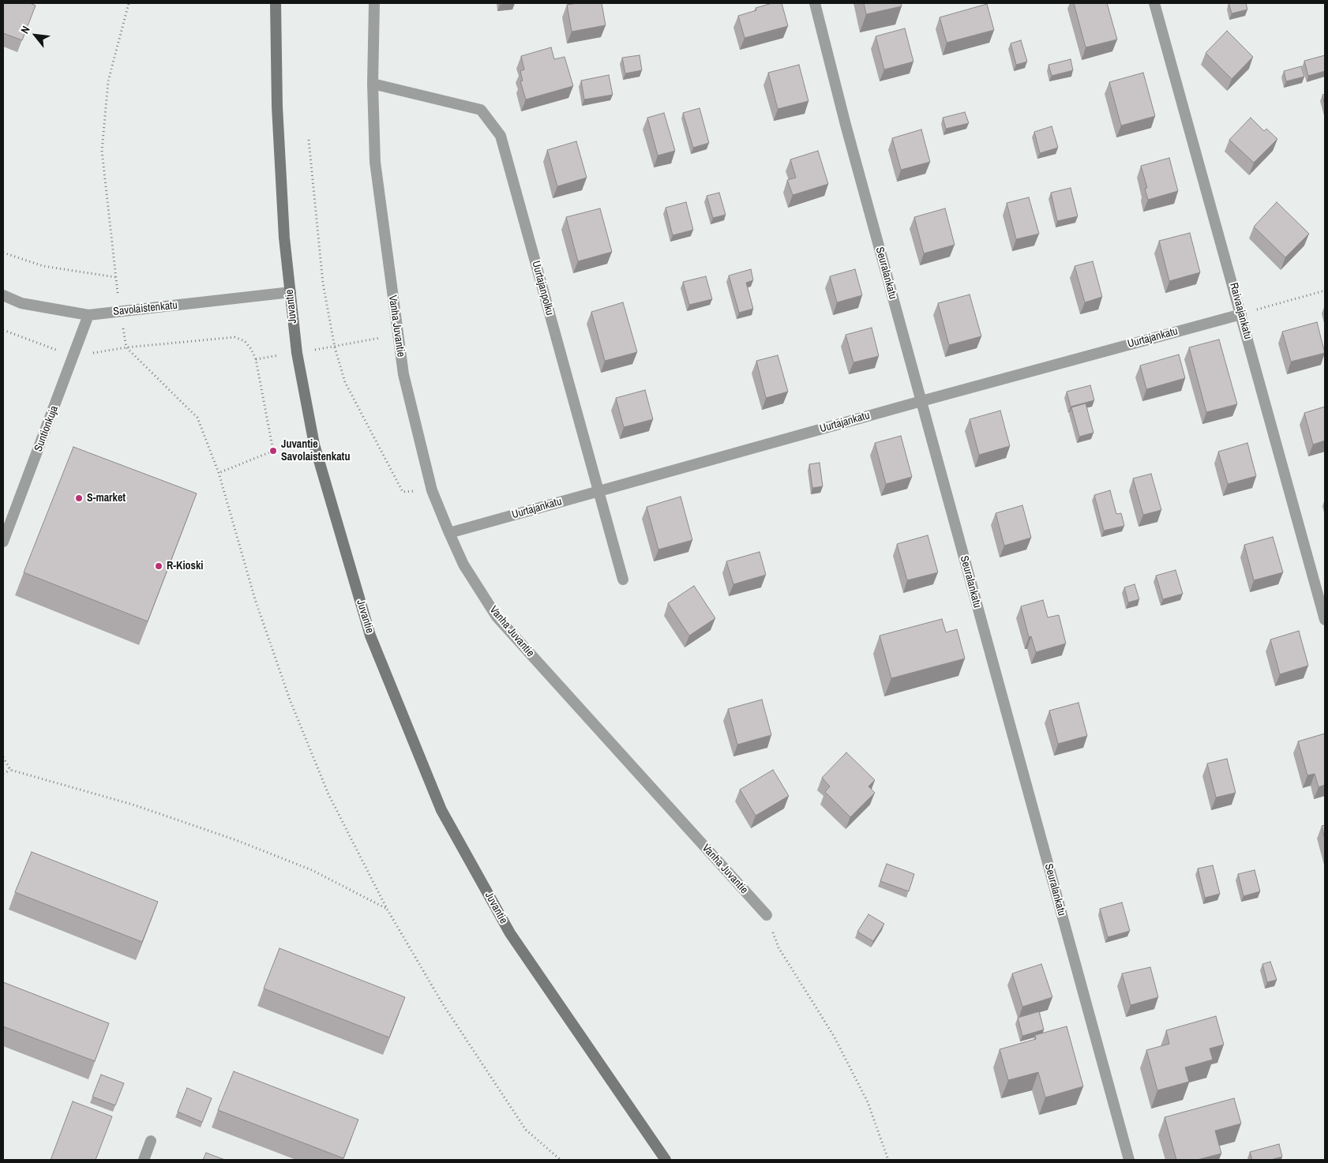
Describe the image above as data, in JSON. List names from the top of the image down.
{
  "streets": {
    "main road": ["Juvantie"],
    "street": [
      "Seuralankatu",
      "Uurtajanpolku",
      "Savolaistenkatu",
      "Raivaajankatu",
      "Vanha Juvantie",
      "Uurtajankatu",
      "Suntionkuja"
    ]
  },
  "crossings": [
    ["Seuralankatu", "Uurtajankatu"],
    ["Uurtajanpolku", "Vanha Juvantie"],
    ["Uurtajanpolku", "Uurtajankatu"],
    ["Juvantie", "Savolaistenkatu"],
    ["Savolaistenkatu", "Suntionkuja"],
    ["Raivaajankatu", "Uurtajankatu"],
    ["Vanha Juvantie", "Uurtajankatu"]
  ],
  "places": ["Juvantie Savolaistenkatu", "S-market", "R-Kioski"],
  "north": "top left"
}
